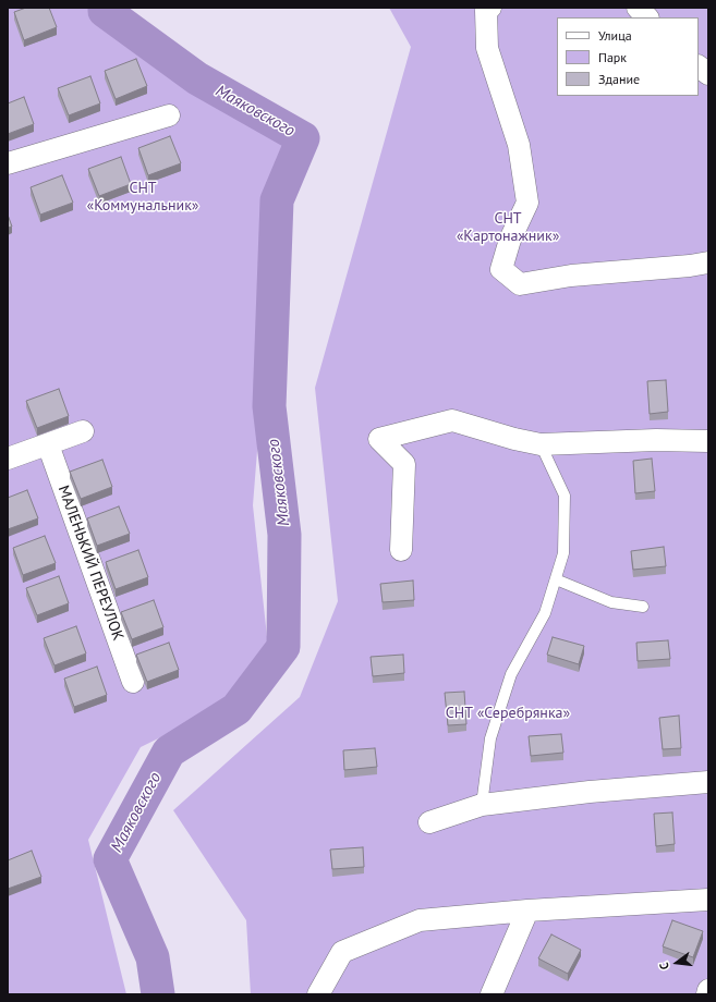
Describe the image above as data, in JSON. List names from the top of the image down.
{
  "streets": {
    "street": ["МАЛЕНЬКИЙ ПЕРЕУЛОК"]
  },
  "water": ["Маяковского"],
  "parks": ["СНТ «Коммунальник»", "СНТ «Картонажник»", "СНТ «Серебрянка»"],
  "legend": ["Улица", "Парк", "Здание"],
  "north": "left"
}
